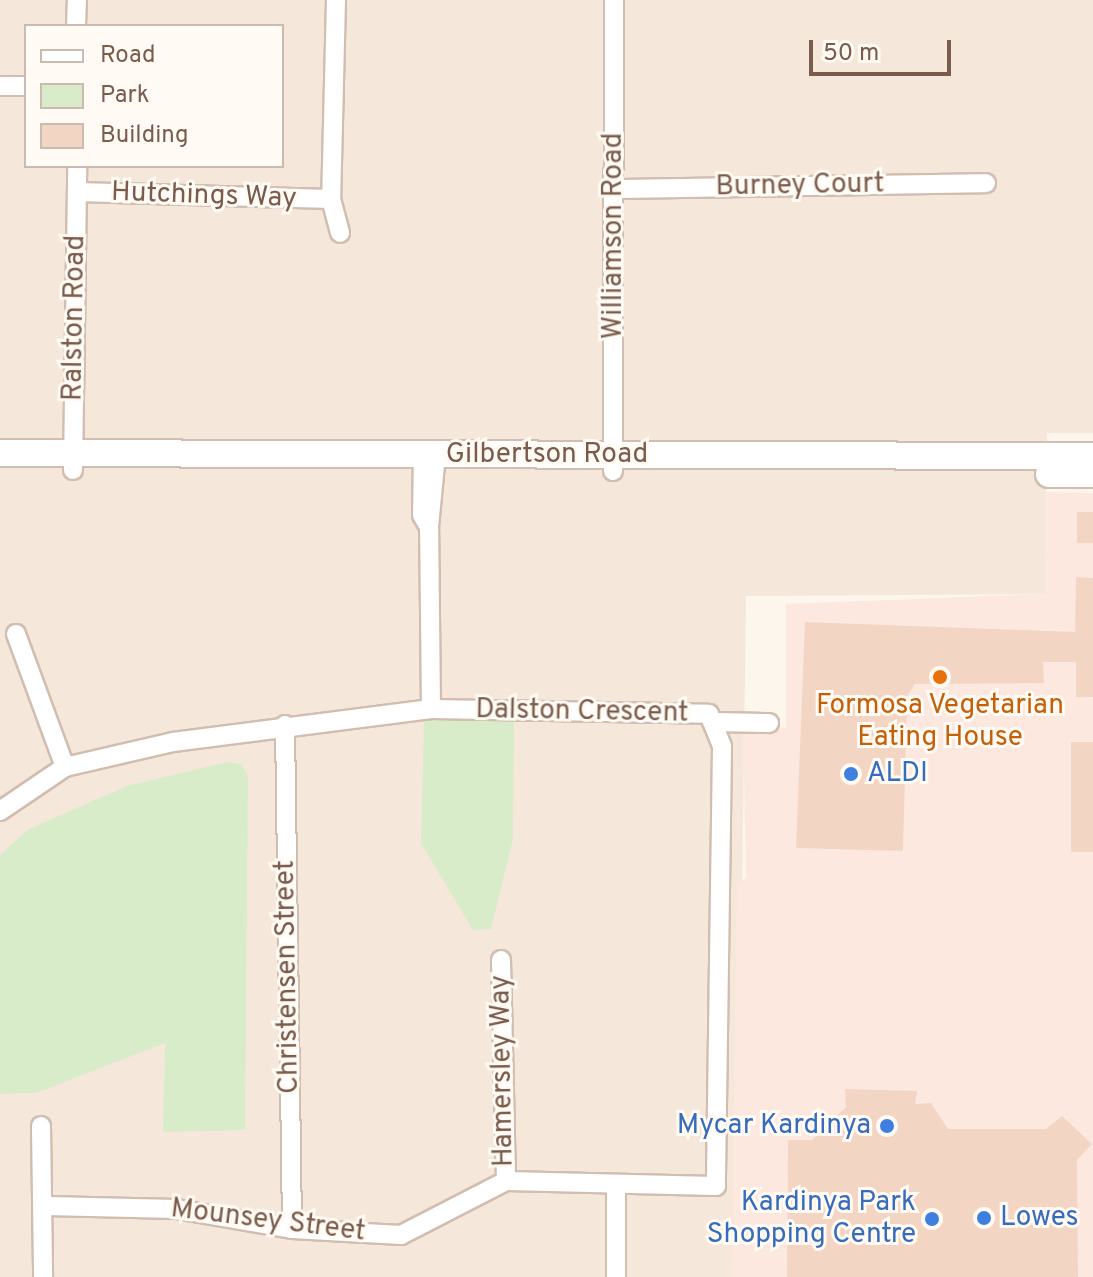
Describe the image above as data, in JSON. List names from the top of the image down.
{
  "streets": {
    "street": [
      "Burney Court",
      "Hutchings Way",
      "Williamson Road",
      "Ralston Road",
      "Gilbertson Road",
      "Dalston Crescent",
      "Christensen Street",
      "Hamersley Way",
      "Mounsey Street"
    ]
  },
  "crossings": [
    ["Burney Court", "Williamson Road"],
    ["Hutchings Way", "Ralston Road"],
    ["Williamson Road", "Gilbertson Road"],
    ["Ralston Road", "Gilbertson Road"],
    ["Dalston Crescent", "Christensen Street"],
    ["Christensen Street", "Mounsey Street"],
    ["Hamersley Way", "Mounsey Street"]
  ],
  "places": [
    "Formosa Vegetarian Eating House",
    "ALDI",
    "Mycar Kardinya",
    "Lowes",
    "Kardinya Park Shopping Centre"
  ],
  "legend": ["Road", "Park", "Building"],
  "scale_bar": "50 m"
}
